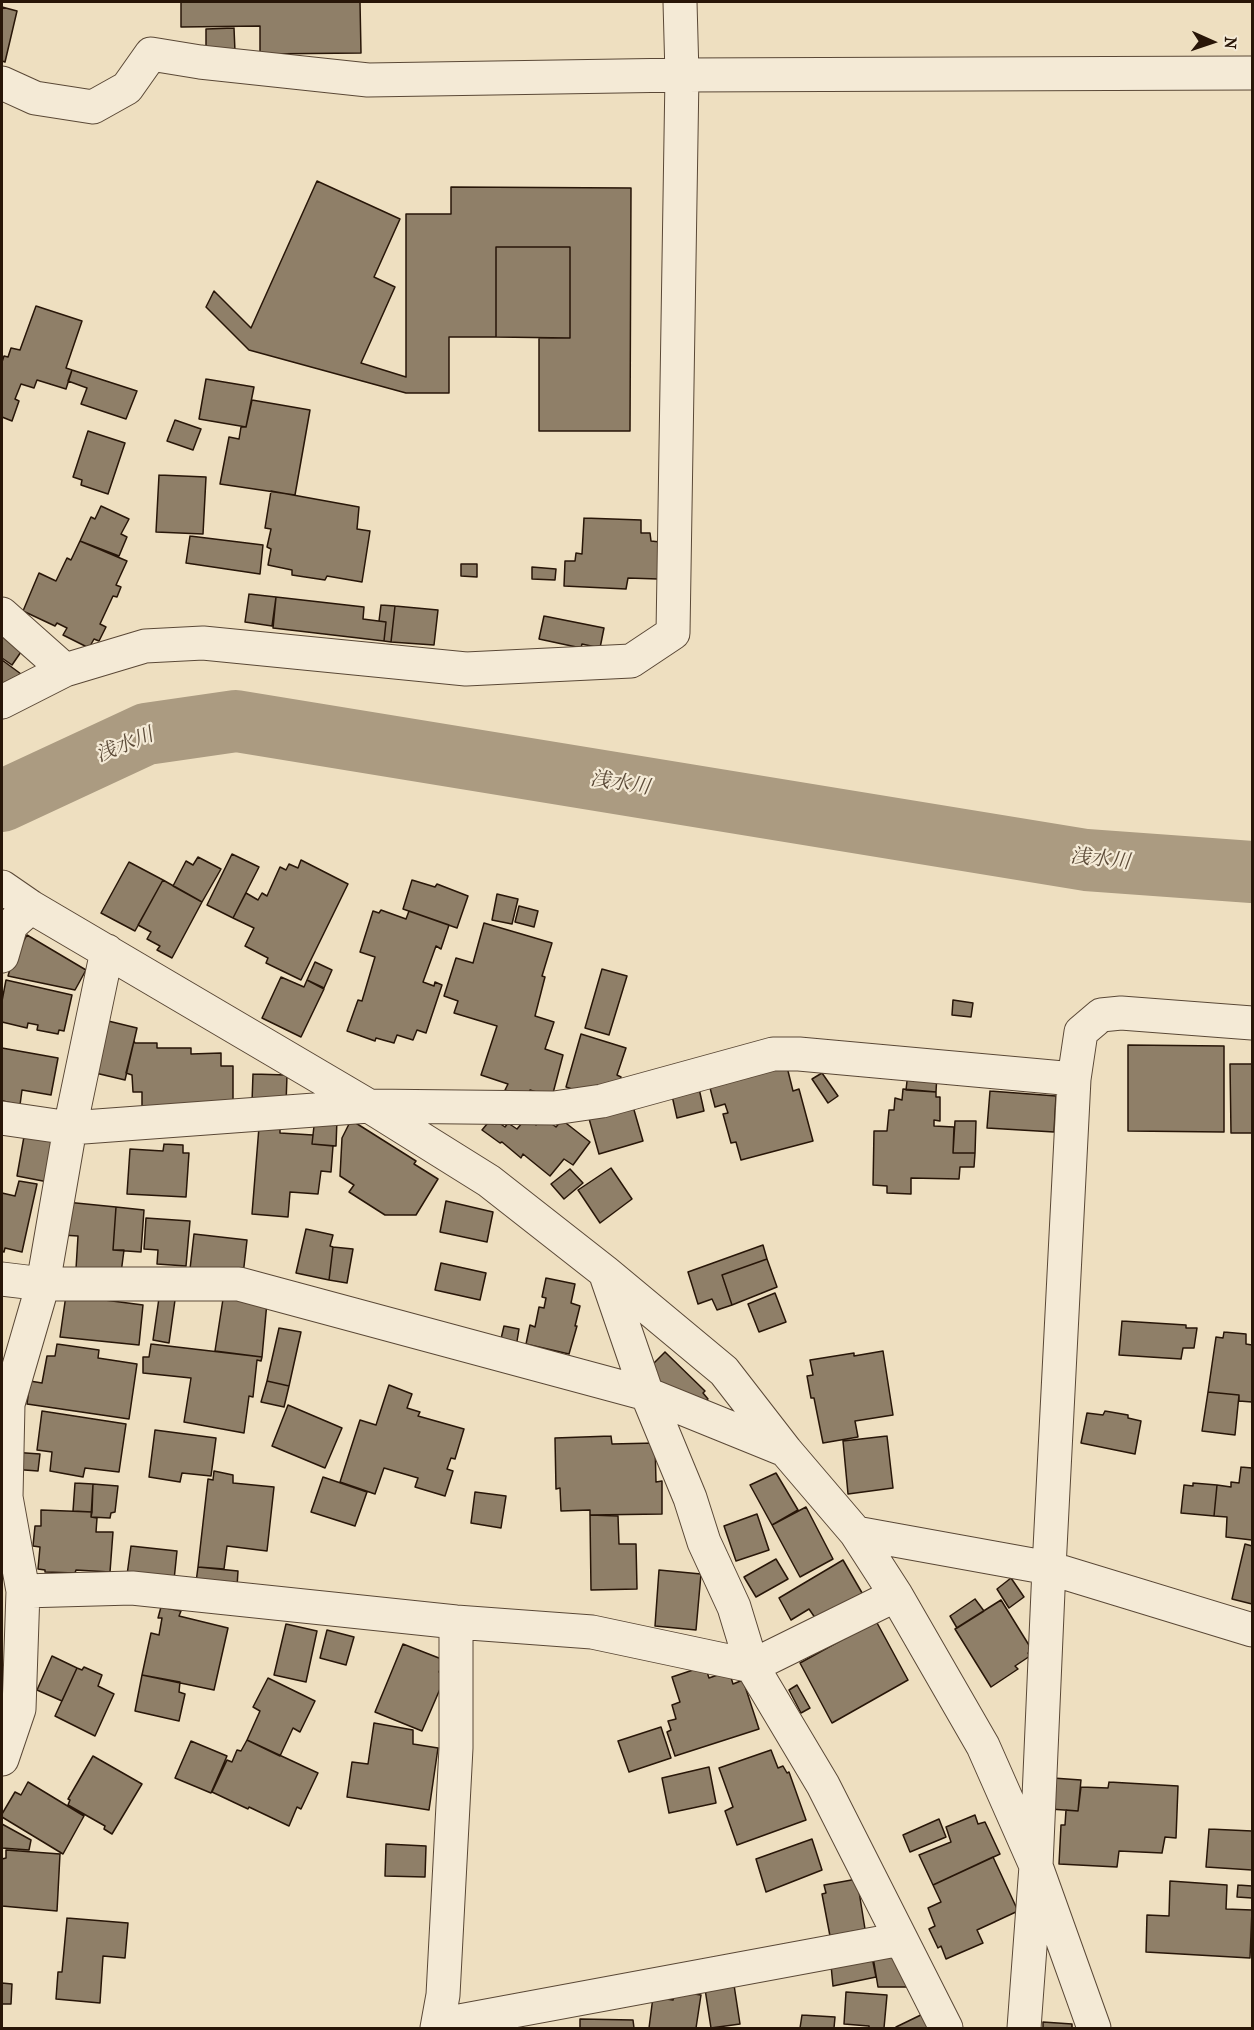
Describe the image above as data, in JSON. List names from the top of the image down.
{
  "water": ["浅水川"],
  "north": "right"
}
